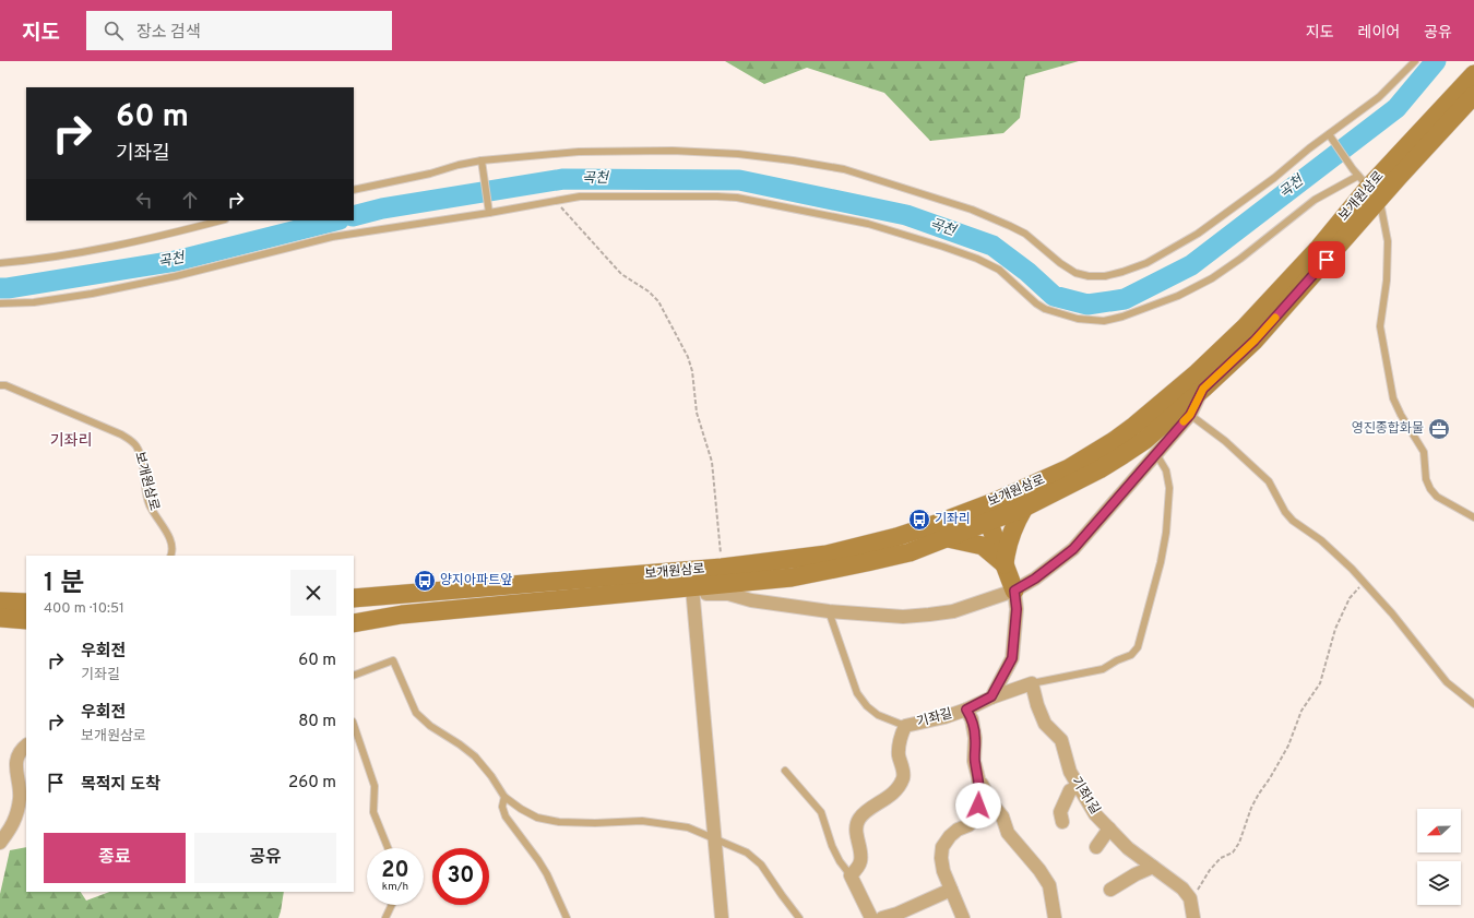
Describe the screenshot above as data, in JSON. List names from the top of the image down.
{
  "streets": {
    "main road": ["보개원삼로"],
    "street": ["기좌길", "기좌1길"]
  },
  "districts": ["기좌리"],
  "water": ["곡천"],
  "places": {
    "office": ["영진종합화물"],
    "bus stop": ["기좌리", "양지아파트앞"]
  },
  "north": "left",
  "page": {
    "header": "지도",
    "search": "장소 검색",
    "nav": ["지도", "레이어", "공유"],
    "turn": ["60 m", "기좌길"],
    "heading": ["1 분", "400 m · 10:51"],
    "list": [
      {
        "name": "우회전",
        "note": "기좌길",
        "value": "60 m"
      },
      {
        "name": "우회전",
        "note": "보개원삼로",
        "value": "80 m"
      },
      {
        "name": "목적지 도착",
        "value": "260 m"
      }
    ],
    "buttons": ["종료", "공유"],
    "speed": "20 km/h",
    "limit": "30"
  }
}
